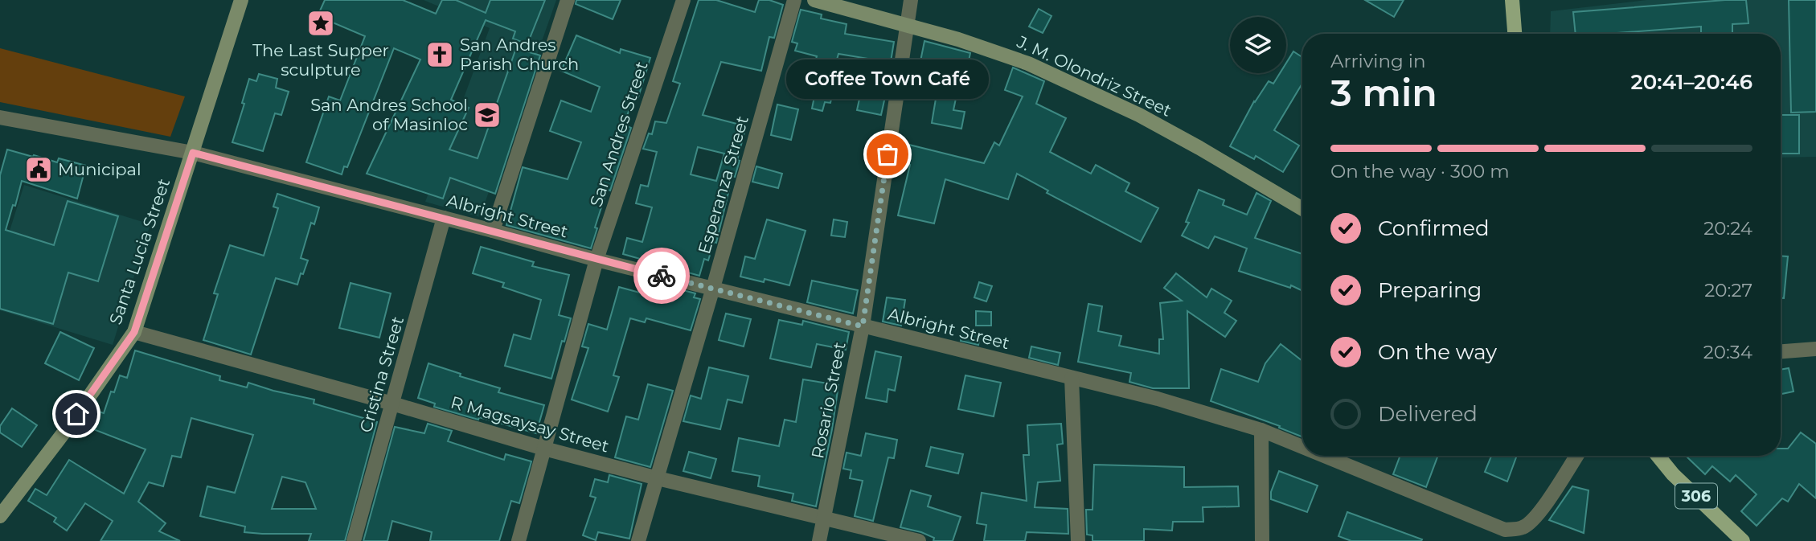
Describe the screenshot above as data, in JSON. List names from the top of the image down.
{
  "streets": {
    "main road": ["306"],
    "street": [
      "J. M. Olondriz Street",
      "San Andres Street",
      "Esperanza Street",
      "Albright Street",
      "Santa Lucia Street",
      "Cristina Street",
      "Rosario Street",
      "R Magsaysay Street"
    ]
  },
  "crossings": [
    ["J. M. Olondriz Street", "Rosario Street"],
    ["San Andres Street", "Albright Street"],
    ["San Andres Street", "R Magsaysay Street"],
    ["Esperanza Street", "Albright Street"],
    ["Esperanza Street", "R Magsaysay Street"],
    ["Albright Street", "Santa Lucia Street"],
    ["Albright Street", "Cristina Street"],
    ["Albright Street", "Rosario Street"],
    ["Santa Lucia Street", "R Magsaysay Street"],
    ["Cristina Street", "R Magsaysay Street"],
    ["Rosario Street", "R Magsaysay Street"]
  ],
  "places": {
    "place": ["The Last Supper sculpture"],
    "church": ["San Andres Parish Church"],
    "school or university": ["San Andres School of Masinloc"],
    "other": ["Coffee Town Café"],
    "public building": ["Municipal"]
  },
  "page": {
    "heading": ["3 min", "Arriving in", "20:41–20:46"],
    "bubble": "Coffee Town Café",
    "bar": "On the way · 300 m",
    "list": [
      ["Confirmed", "20:24"],
      ["Preparing", "20:27"],
      ["On the way", "20:34"],
      "Delivered"
    ]
  }
}
